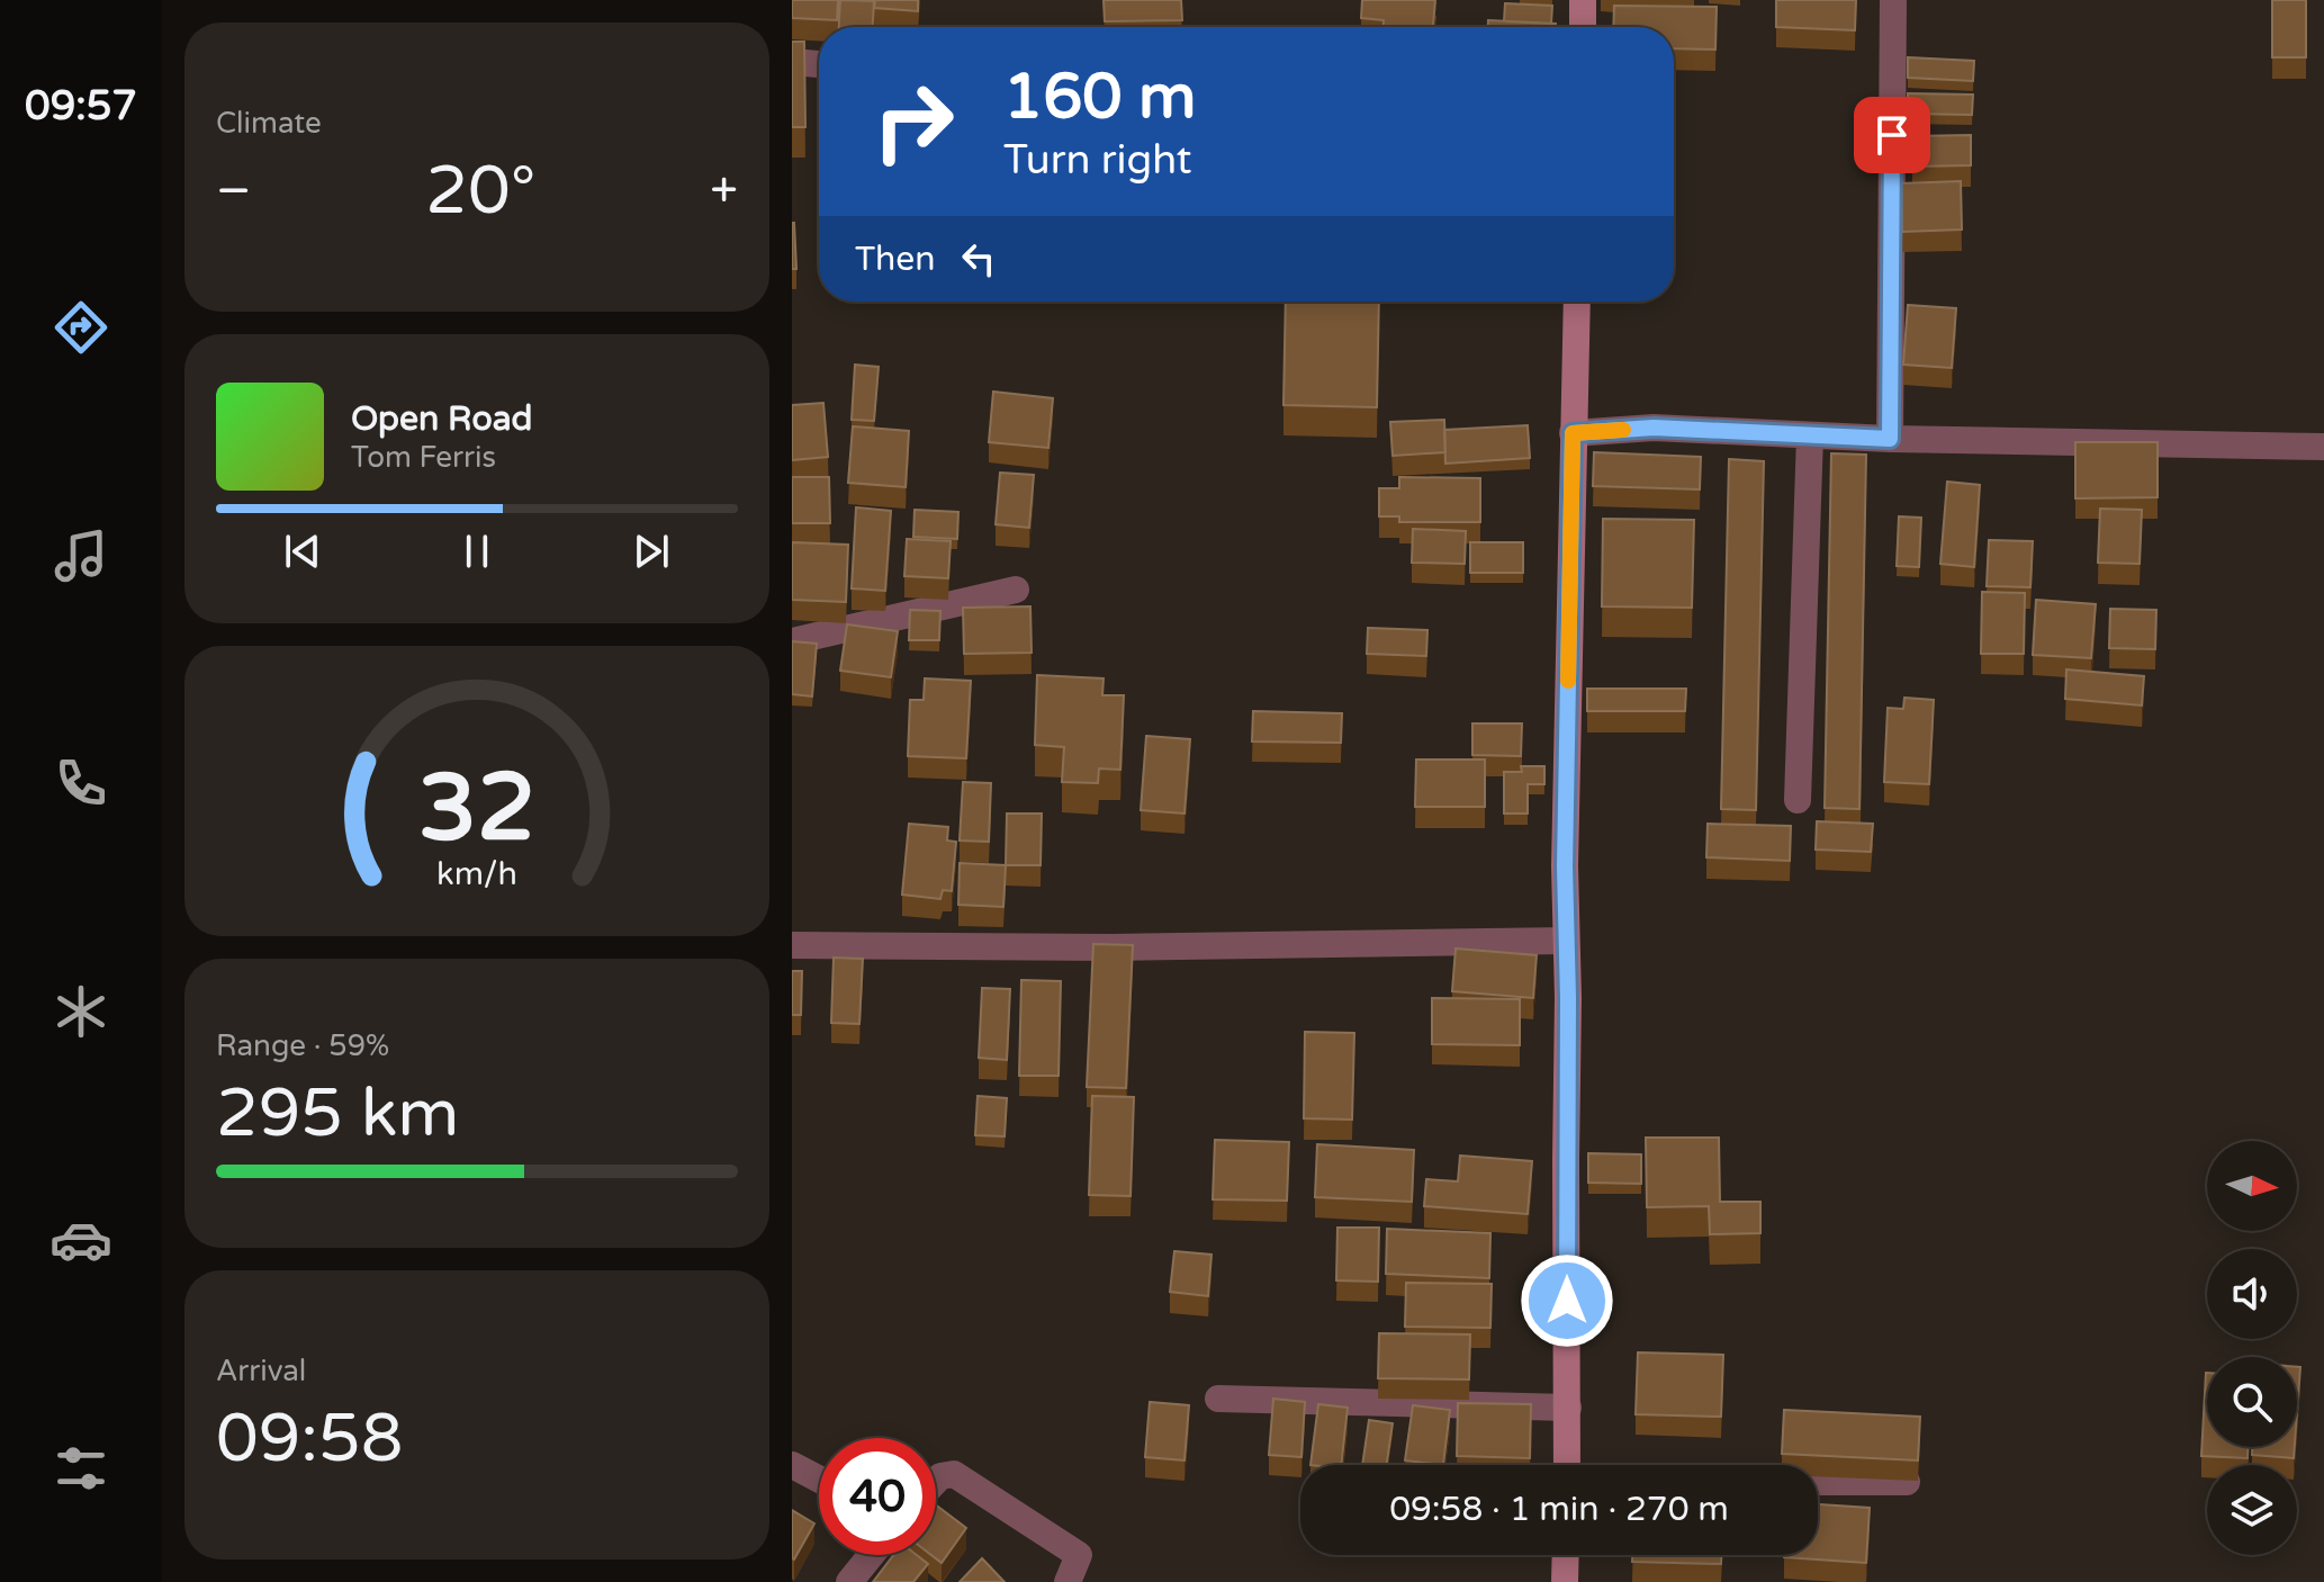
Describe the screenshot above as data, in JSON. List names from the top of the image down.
{
  "north": "right",
  "page": {
    "tabs": "09:57",
    "tile": [
      "Climate",
      ["Range · 59%", "295 km"],
      ["Arrival", "09:58"]
    ],
    "turn": ["160 m", "Turn right"],
    "heat": ["−", "20°", "+"],
    "then": "Then",
    "song": ["Open Road", "Tom Ferris"],
    "limit": "40",
    "trip": "09:58 · 1 min · 270 m",
    "gauge": ["32", "km/h"]
  }
}
